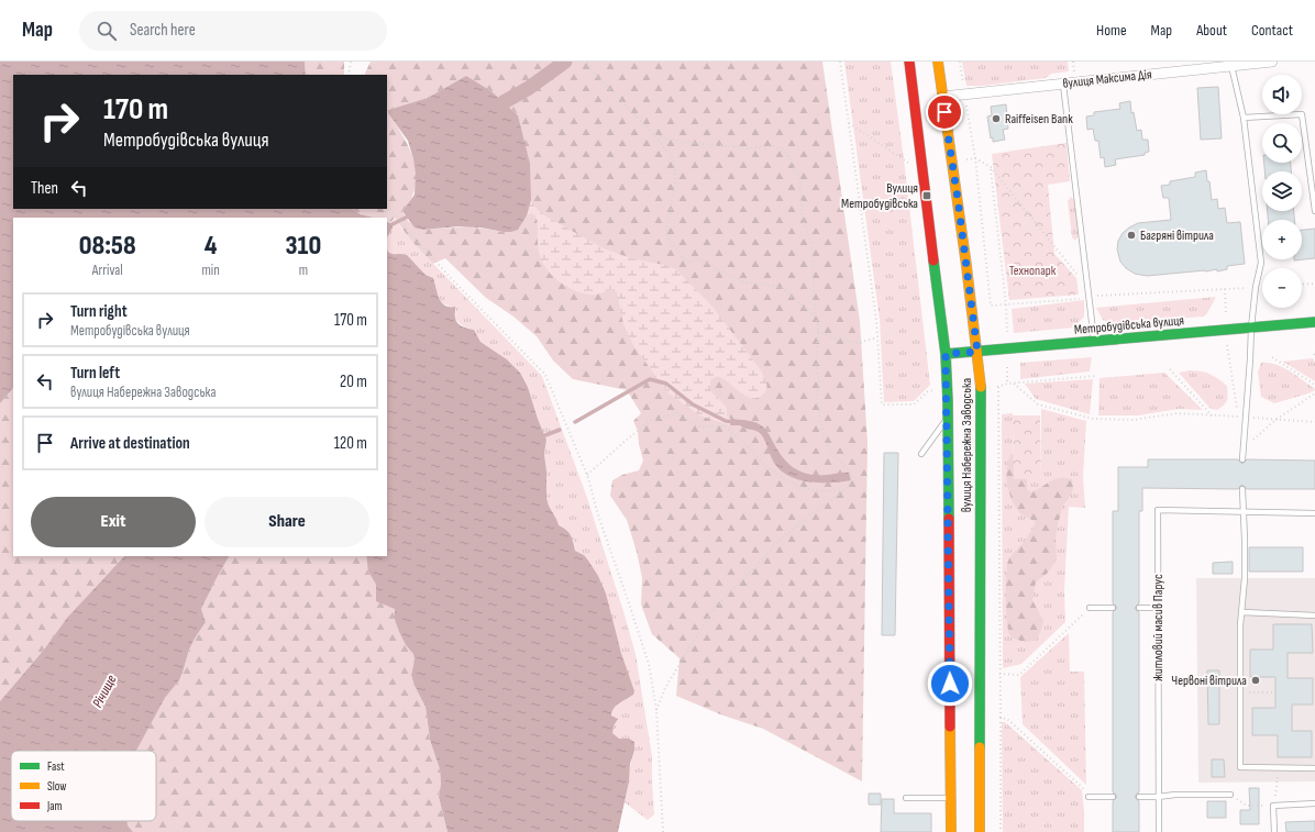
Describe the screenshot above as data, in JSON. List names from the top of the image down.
{
  "streets": {
    "main road": ["Метробудівська вулиця", "вулиця Набережна Заводська"],
    "street": ["вулиця Максима Дія"],
    "lane": ["житловий масив Парус"]
  },
  "crossings": [
    ["вулиця Максима Дія", "вулиця Набережна Заводська"],
    ["Метробудівська вулиця", "вулиця Набережна Заводська"]
  ],
  "water": ["Річище"],
  "parks": ["Технопарк"],
  "places": {
    "other": ["Raiffeisen Bank", "Багряні вітрила", "Червоні вітрила"],
    "transit": ["Вулиця Метробудівська"]
  },
  "legend": ["Fast", "Slow", "Jam"],
  "page": {
    "header": "Map",
    "search": "Search here",
    "nav": [
      "Home",
      "Map",
      "About",
      "Contact"
    ],
    "map_buttons": ["+", "−"],
    "turn": ["170 m", "Метробудівська вулиця"],
    "then": "Then",
    "eta": [
      "08:58",
      "Arrival",
      "4",
      "min",
      "310",
      "m"
    ],
    "list": [
      {
        "name": "Turn right",
        "note": "Метробудівська вулиця",
        "value": "170 m"
      },
      {
        "name": "Turn left",
        "note": "вулиця Набережна Заводська",
        "value": "20 m"
      },
      {
        "name": "Arrive at destination",
        "value": "120 m"
      }
    ],
    "buttons": ["Exit", "Share"]
  }
}
